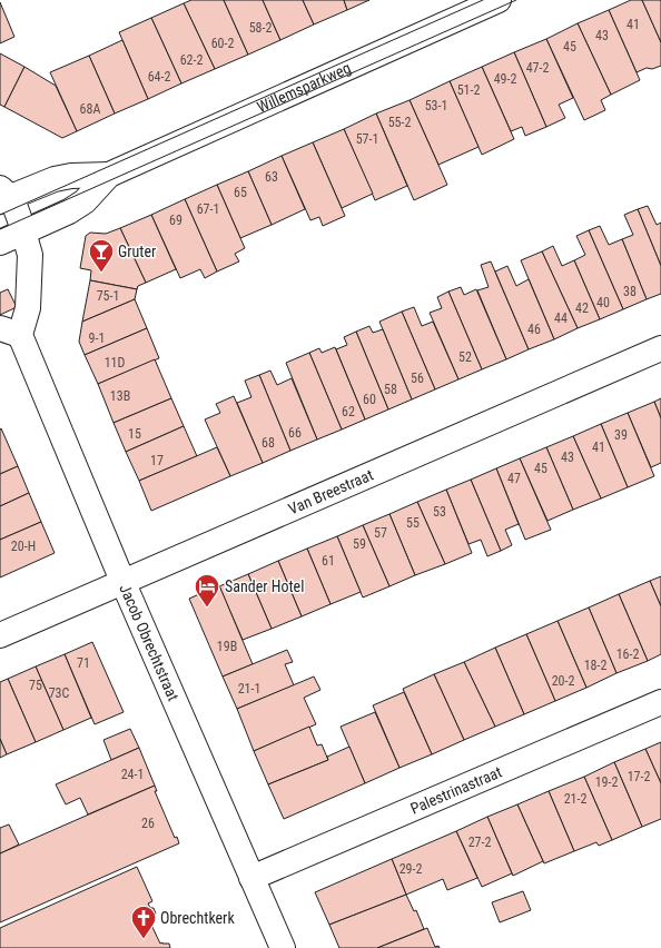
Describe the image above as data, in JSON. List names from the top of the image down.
{
  "streets": {
    "street": [
      "Willemsparkweg",
      "Van Breestraat",
      "Jacob Obrechtstraat",
      "Palestrinastraat"
    ]
  },
  "crossings": [
    ["Willemsparkweg", "Jacob Obrechtstraat"],
    ["Van Breestraat", "Jacob Obrechtstraat"],
    ["Jacob Obrechtstraat", "Palestrinastraat"]
  ],
  "places": {
    "bar": ["Gruter"],
    "hotel": ["Sander Hotel"],
    "church": ["Obrechtkerk"]
  },
  "house_numbers": [
    "41",
    "58-2",
    "43",
    "60-2",
    "45",
    "62-2",
    "47-2",
    "64-2",
    "49-2",
    "51-2",
    "53-1",
    "68A",
    "55-2",
    "57-1",
    "63",
    "65",
    "67-1",
    "69",
    "38",
    "75-1",
    "40",
    "42",
    "44",
    "46",
    "9-1",
    "52",
    "11D",
    "56",
    "58",
    "13B",
    "60",
    "62",
    "66",
    "15",
    "39",
    "68",
    "41",
    "43",
    "17",
    "45",
    "47",
    "53",
    "55",
    "57",
    "59",
    "20-H",
    "61",
    "19B",
    "16-2",
    "71",
    "18-2",
    "20-2",
    "75",
    "21-1",
    "73C",
    "24-1",
    "17-2",
    "19-2",
    "21-2",
    "26",
    "27-2",
    "29-2"
  ]
}
